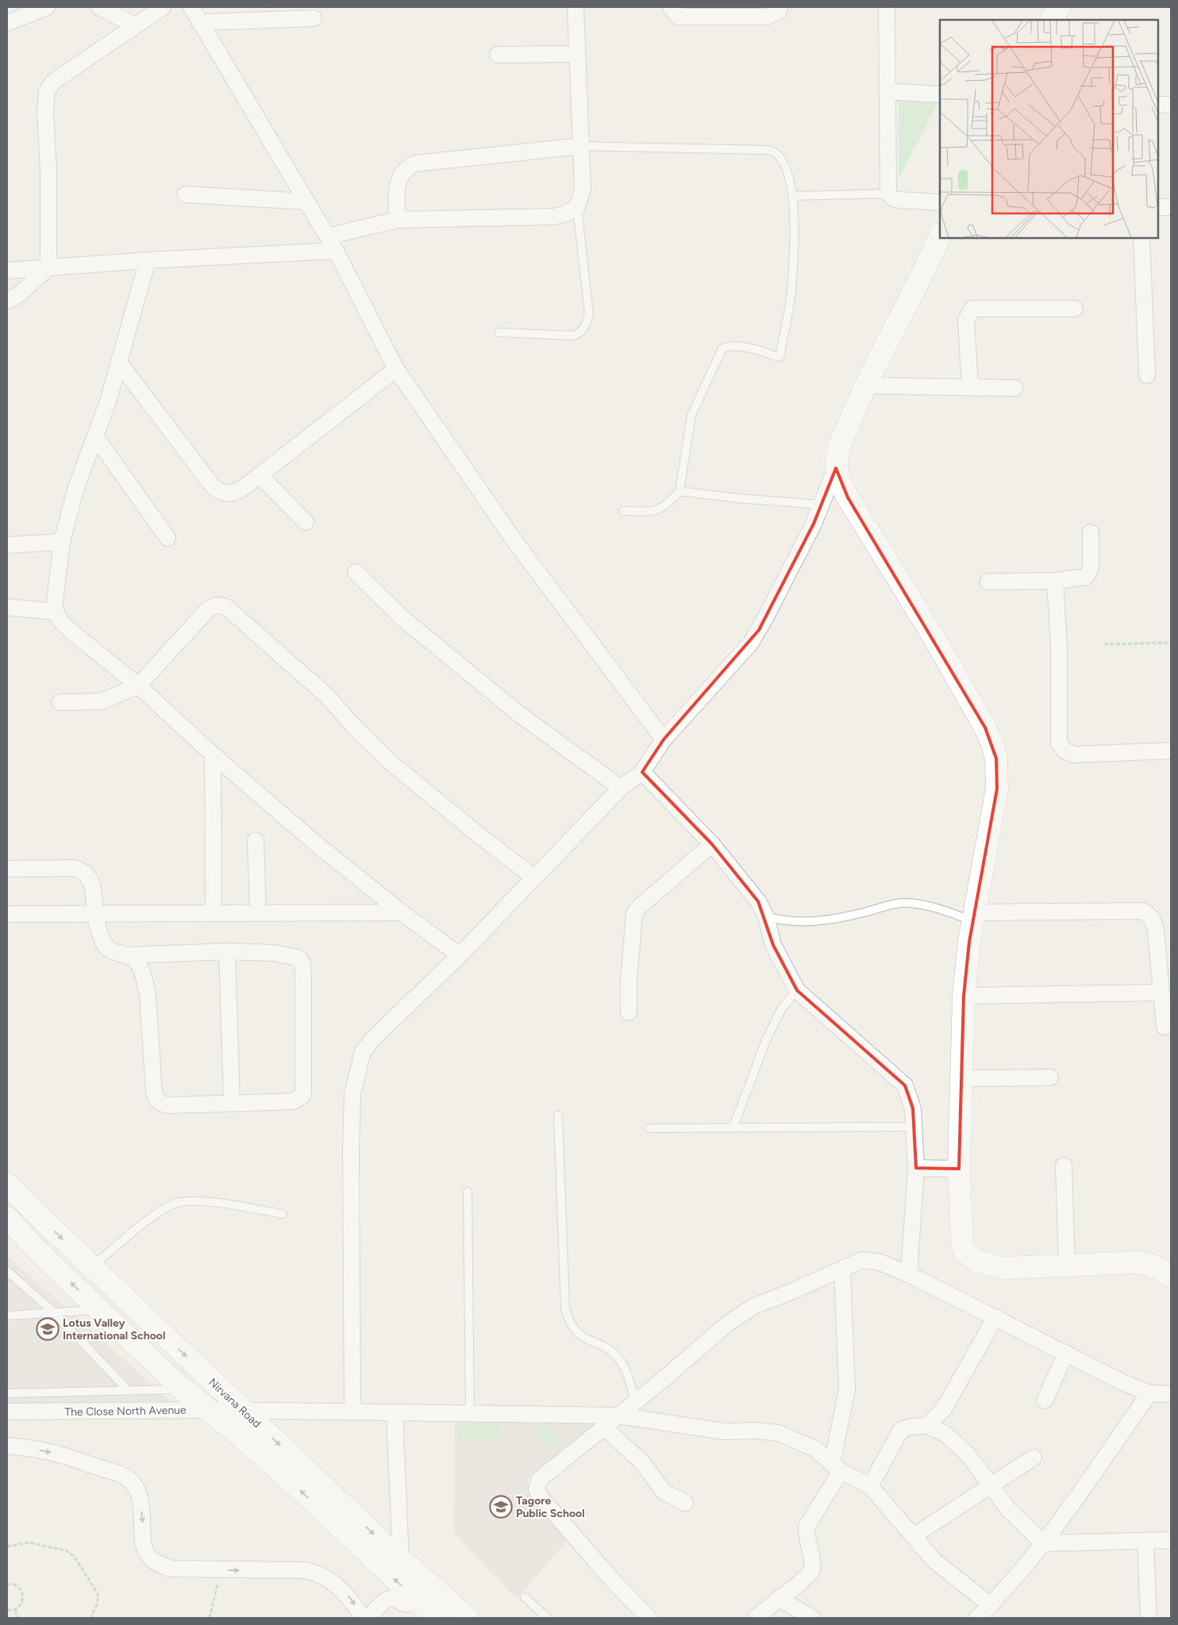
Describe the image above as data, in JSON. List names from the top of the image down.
{
  "streets": {
    "street": ["Nirvana Road", "The Close North Avenue"]
  },
  "crossings": [
    ["Nirvana Road", "The Close North Avenue"]
  ],
  "places": {
    "school or university": ["Lotus Valley International School", "Tagore Public School"]
  }
}
